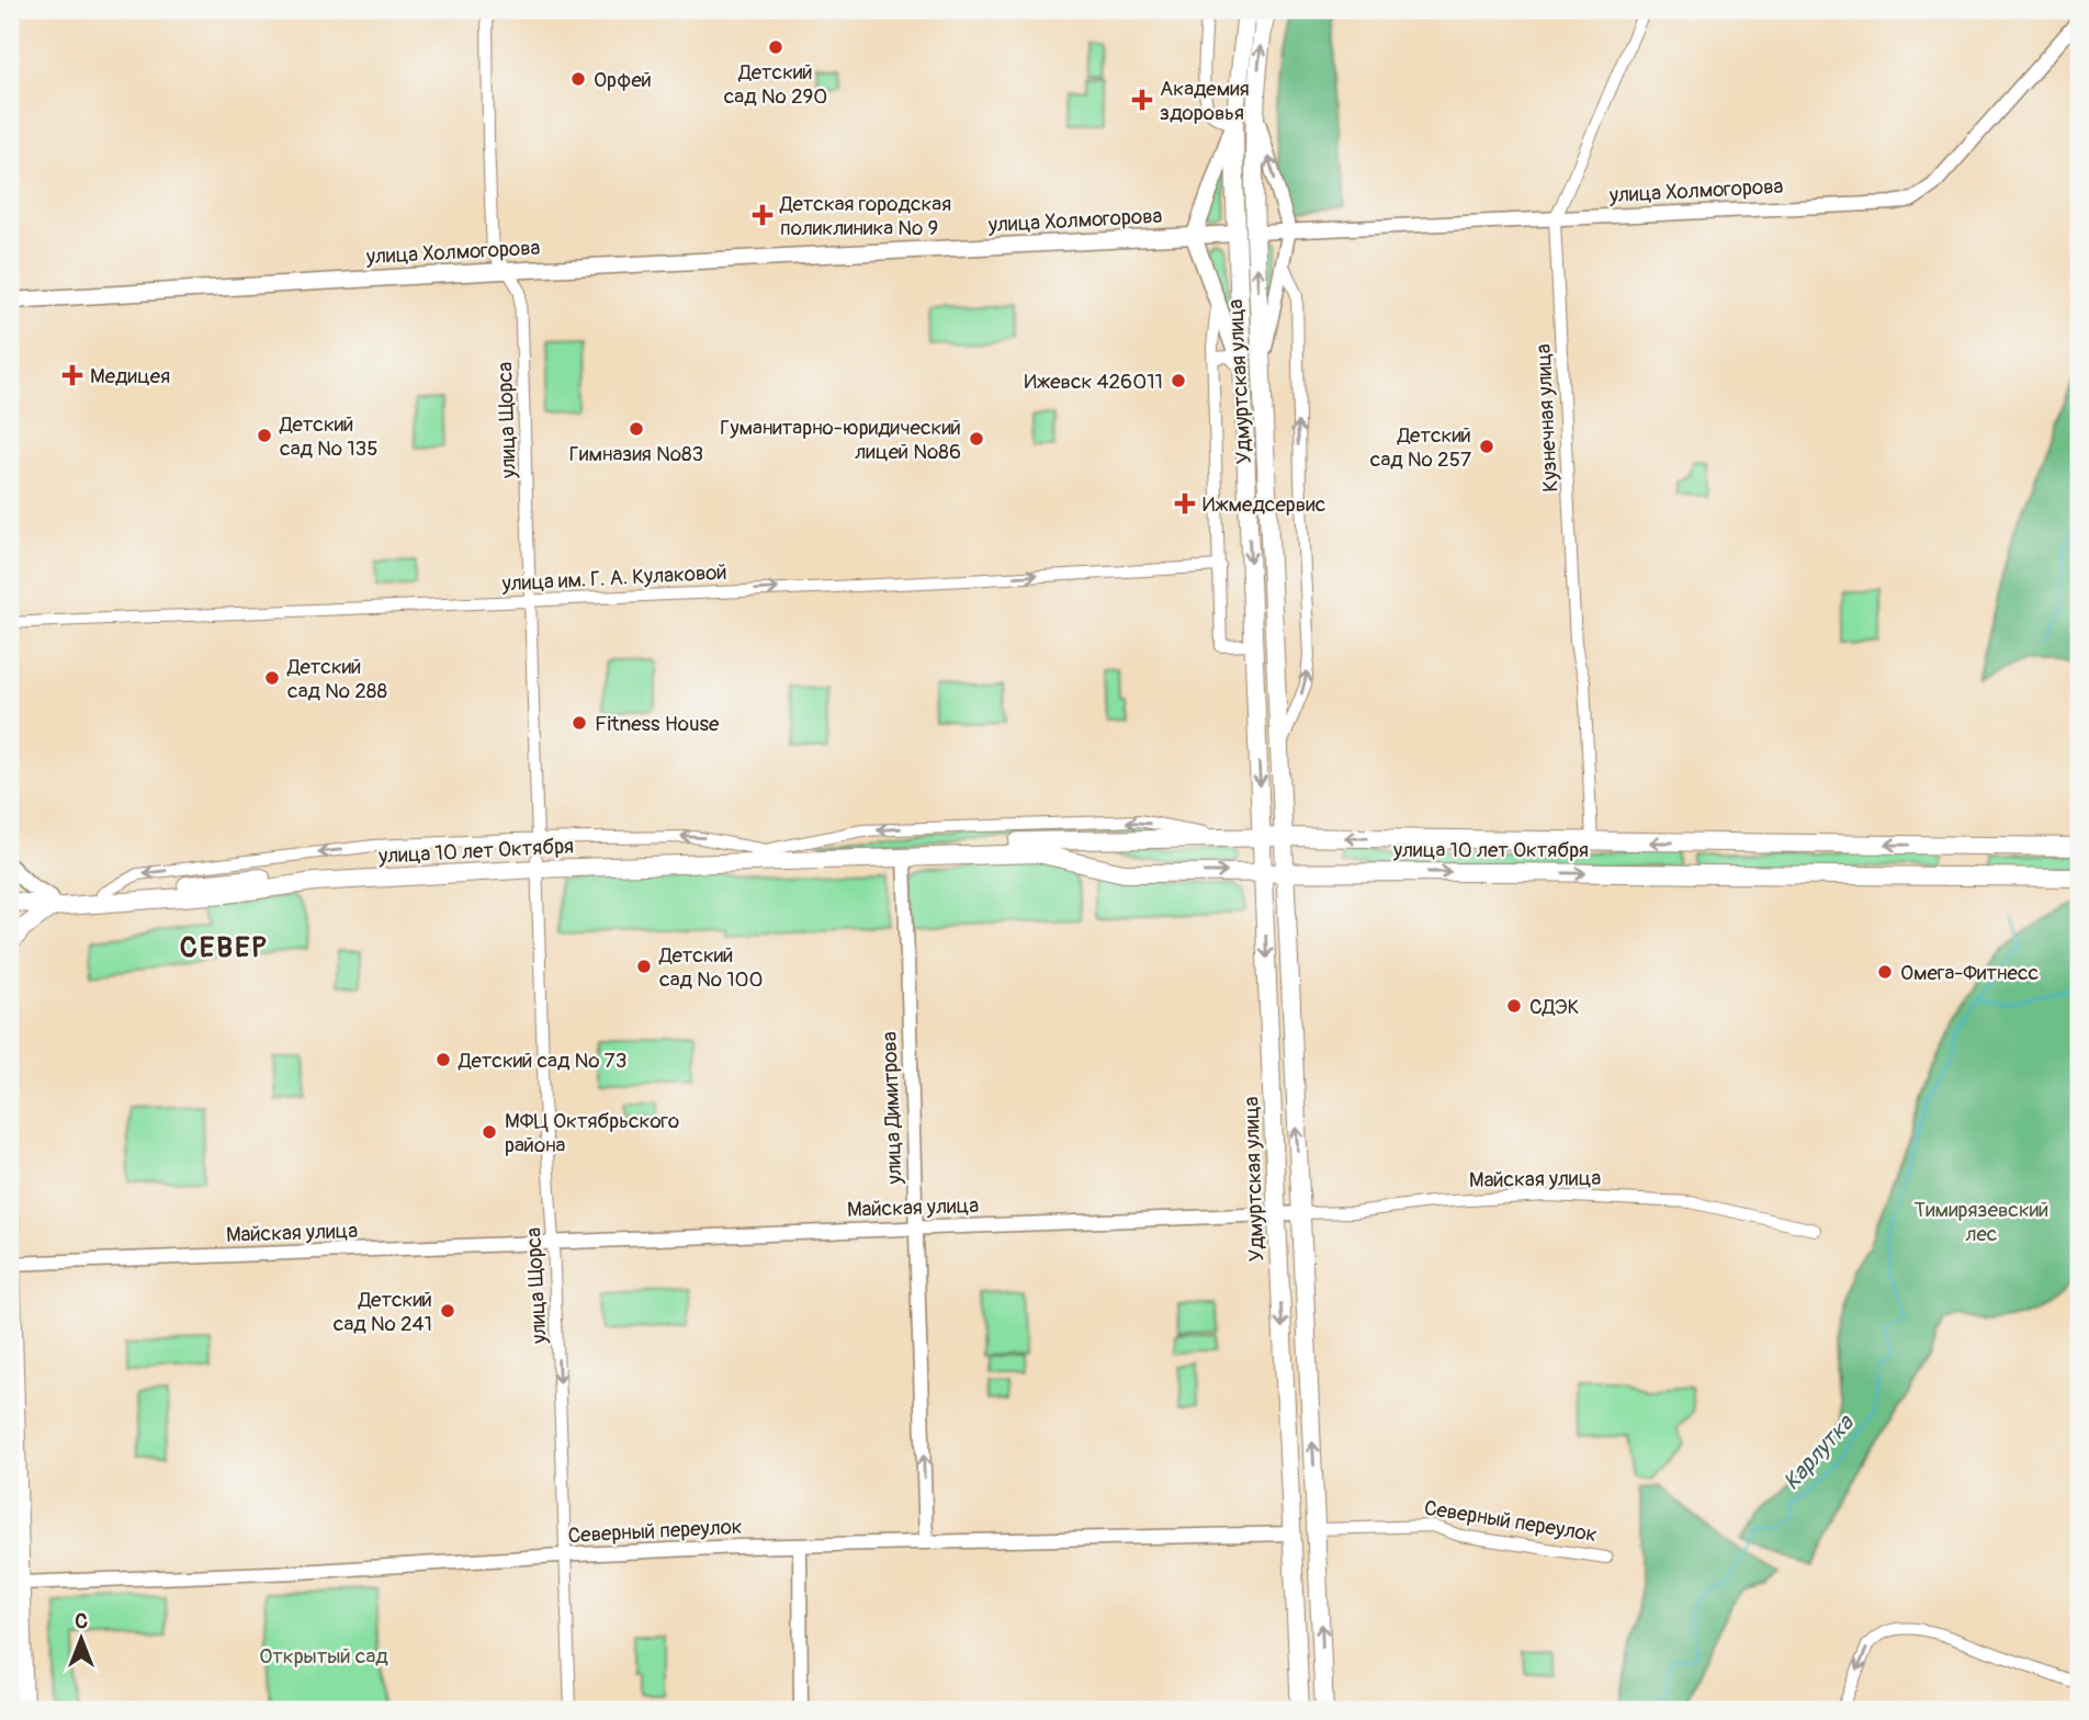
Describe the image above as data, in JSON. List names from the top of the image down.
{
  "streets": {
    "main road": ["улица Холмогорова", "Удмуртская улица", "улица 10 лет Октября"],
    "street": [
      "Кузнечная улица",
      "улица Щорса",
      "улица им. Г. А. Кулаковой",
      "улица Димитрова",
      "Майская улица",
      "Северный переулок"
    ]
  },
  "crossings": [
    ["улица Холмогорова", "Удмуртская улица"],
    ["улица Холмогорова", "Кузнечная улица"],
    ["улица Холмогорова", "улица Щорса"],
    ["Удмуртская улица", "улица им. Г. А. Кулаковой"],
    ["Удмуртская улица", "улица 10 лет Октября"],
    ["Удмуртская улица", "Майская улица"],
    ["Удмуртская улица", "Северный переулок"],
    ["Кузнечная улица", "улица 10 лет Октября"],
    ["улица Щорса", "улица им. Г. А. Кулаковой"],
    ["улица Щорса", "улица 10 лет Октября"],
    ["улица Щорса", "Майская улица"],
    ["улица Щорса", "Северный переулок"],
    ["улица 10 лет Октября", "улица Димитрова"],
    ["улица Димитрова", "Майская улица"],
    ["улица Димитрова", "Северный переулок"]
  ],
  "one_way": ["улица им. Г. А. Кулаковой", "улица Димитрова"],
  "districts": ["СЕВЕР"],
  "water": ["Карлутка"],
  "parks": ["Тимирязевский лес", "Открытый сад"],
  "places": {
    "other": [
      "Детский сад № 290",
      "Орфей",
      "Ижевск 426011",
      "Гимназия №83",
      "Детский сад № 135",
      "Гуманитарно-юридический лицей №86",
      "Детский сад № 257",
      "Детский сад № 288",
      "Fitness House",
      "Детский сад № 100",
      "Омега-Фитнесс",
      "СДЭК",
      "Детский сад № 73",
      "МФЦ Октябрьского района",
      "Детский сад № 241"
    ],
    "health": [
      "Академия здоровья",
      "Детская городская поликлиника № 9",
      "Медицея",
      "Ижмедсервис"
    ]
  },
  "north": "top"
}
